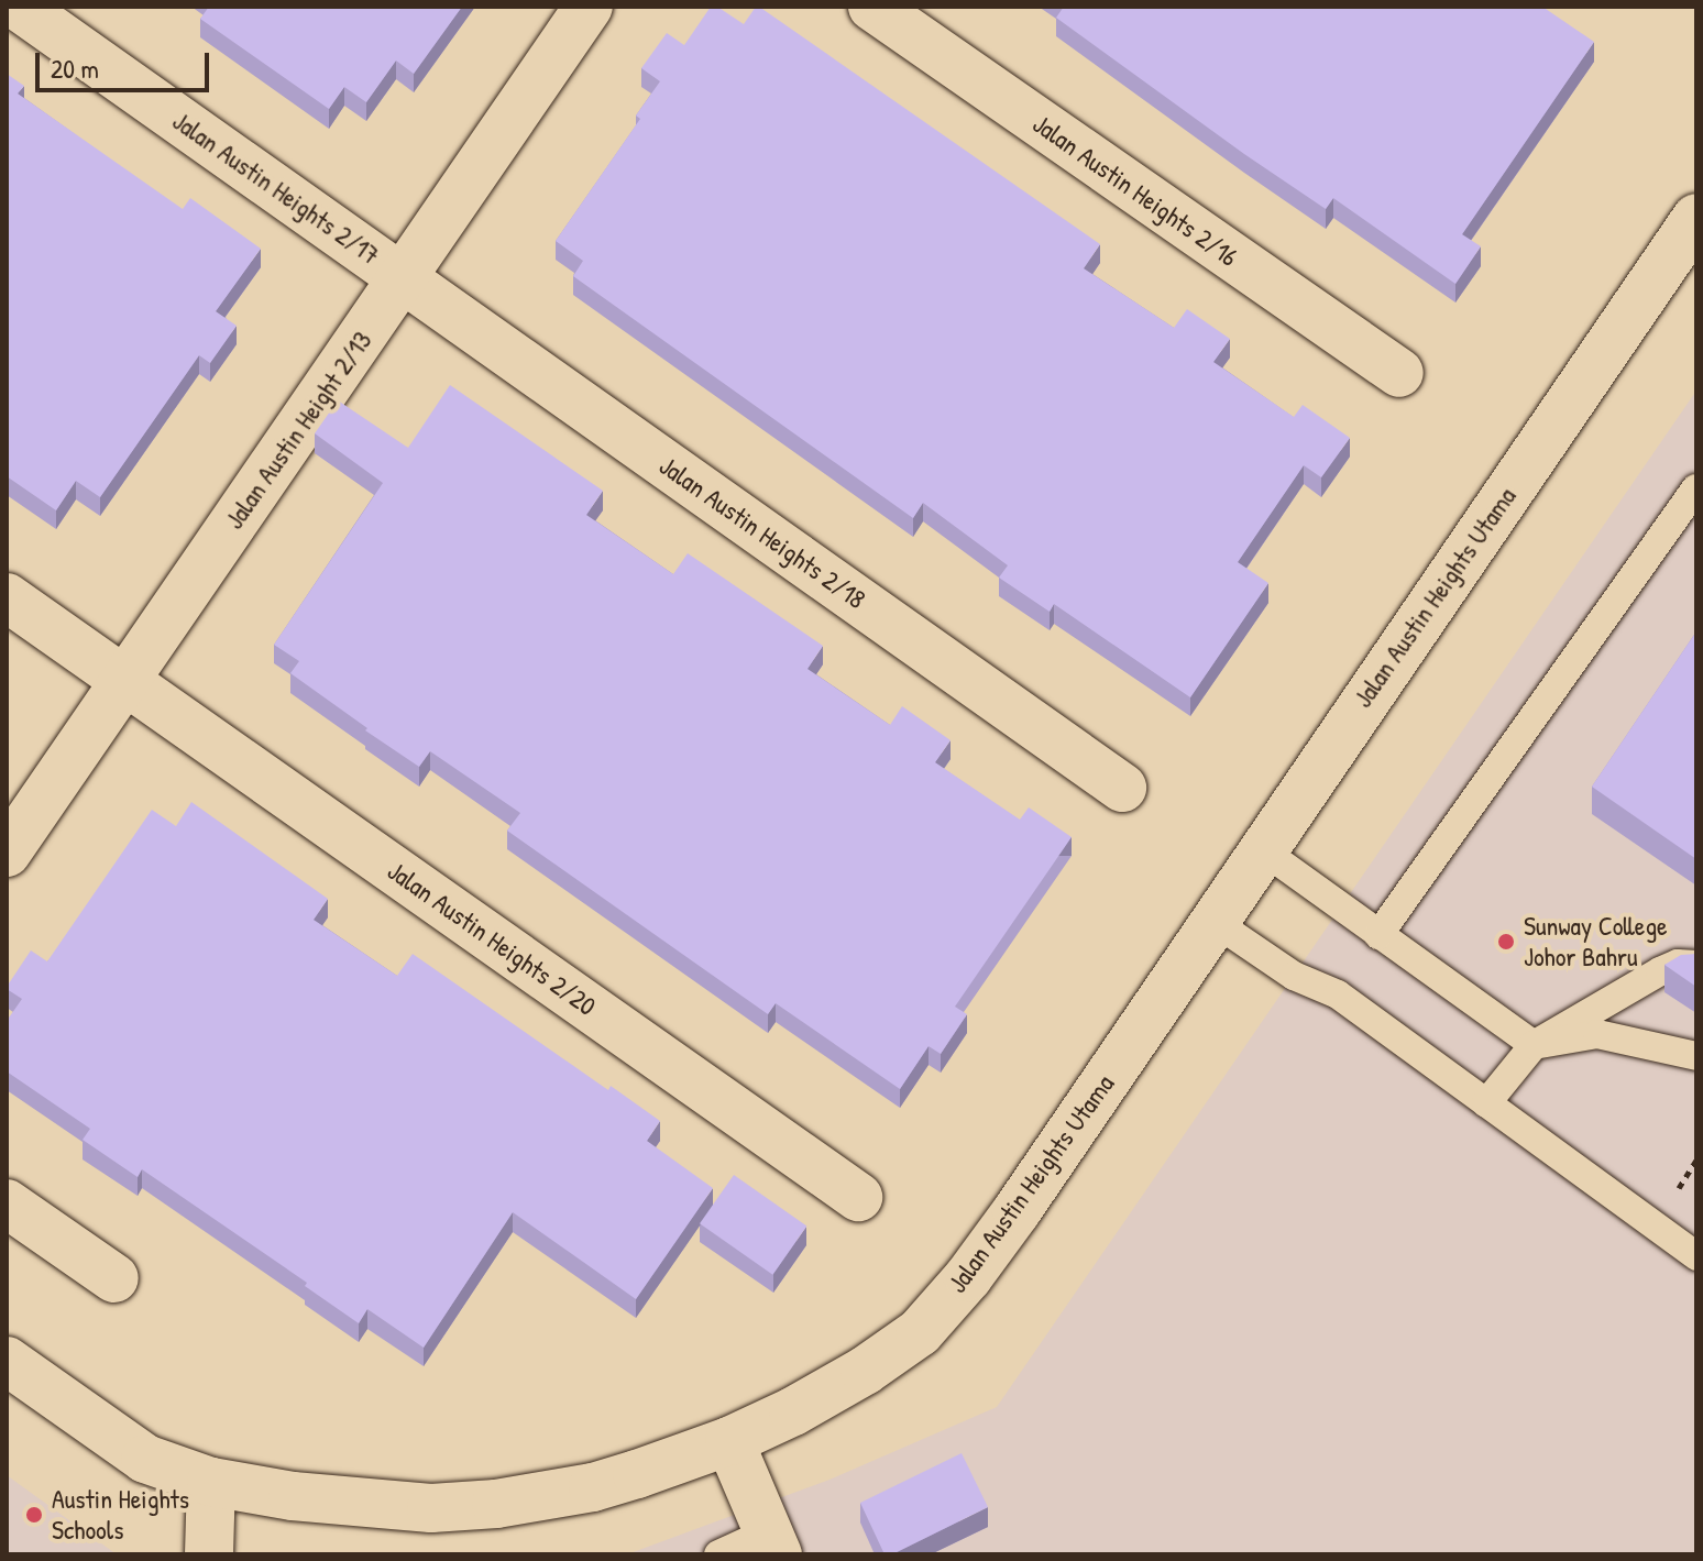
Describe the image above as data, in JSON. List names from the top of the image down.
{
  "streets": {
    "street": [
      "Jalan Austin Heights 2/17",
      "Jalan Austin Heights 2/16",
      "Jalan Austin Height 2/13",
      "Jalan Austin Heights 2/18",
      "Jalan Austin Heights Utama",
      "Jalan Austin Heights 2/20"
    ]
  },
  "crossings": [
    ["Jalan Austin Heights 2/17", "Jalan Austin Height 2/13"],
    ["Jalan Austin Heights 2/17", "Jalan Austin Heights 2/18"],
    ["Jalan Austin Height 2/13", "Jalan Austin Heights 2/18"],
    ["Jalan Austin Height 2/13", "Jalan Austin Heights 2/20"]
  ],
  "places": ["Sunway College Johor Bahru", "Austin Heights Schools"],
  "scale_bar": "20 m"
}
